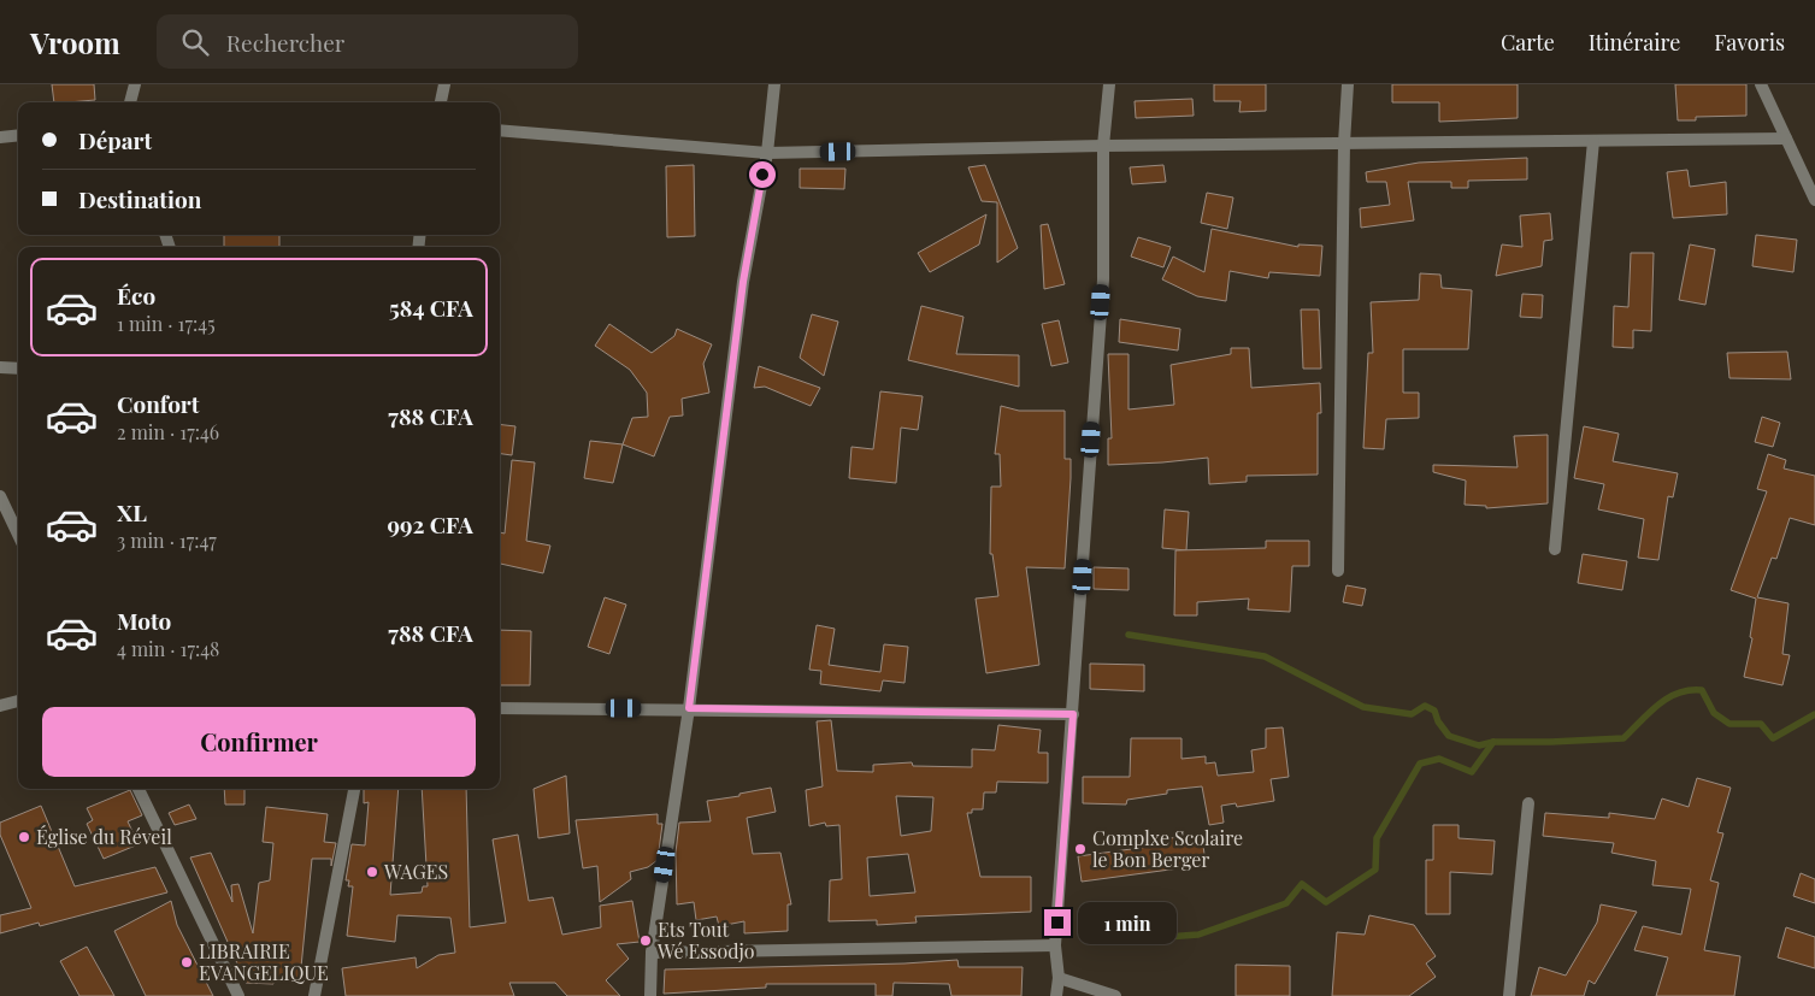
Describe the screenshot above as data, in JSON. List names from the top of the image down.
{
  "places": [
    "Église du Réveil",
    "Complxe Scolaire le Bon Berger",
    "WAGES",
    "Ets Tout Wé Essodjo",
    "LIBRAIRIE EVANGELIQUE"
  ],
  "page": {
    "header": "Vroom",
    "search": "Rechercher",
    "nav": ["Carte", "Itinéraire", "Favoris"],
    "banner": ["Départ", "Destination"],
    "list": [
      {
        "name": "Éco",
        "note": "1 min · 17:45",
        "value": "584 CFA"
      },
      {
        "name": "Confort",
        "note": "2 min · 17:46",
        "value": "788 CFA"
      },
      {
        "name": "XL",
        "note": "3 min · 17:47",
        "value": "992 CFA"
      },
      {
        "name": "Moto",
        "note": "4 min · 17:48",
        "value": "788 CFA"
      }
    ],
    "buttons": "Confirmer",
    "bubble": "1 min"
  }
}
